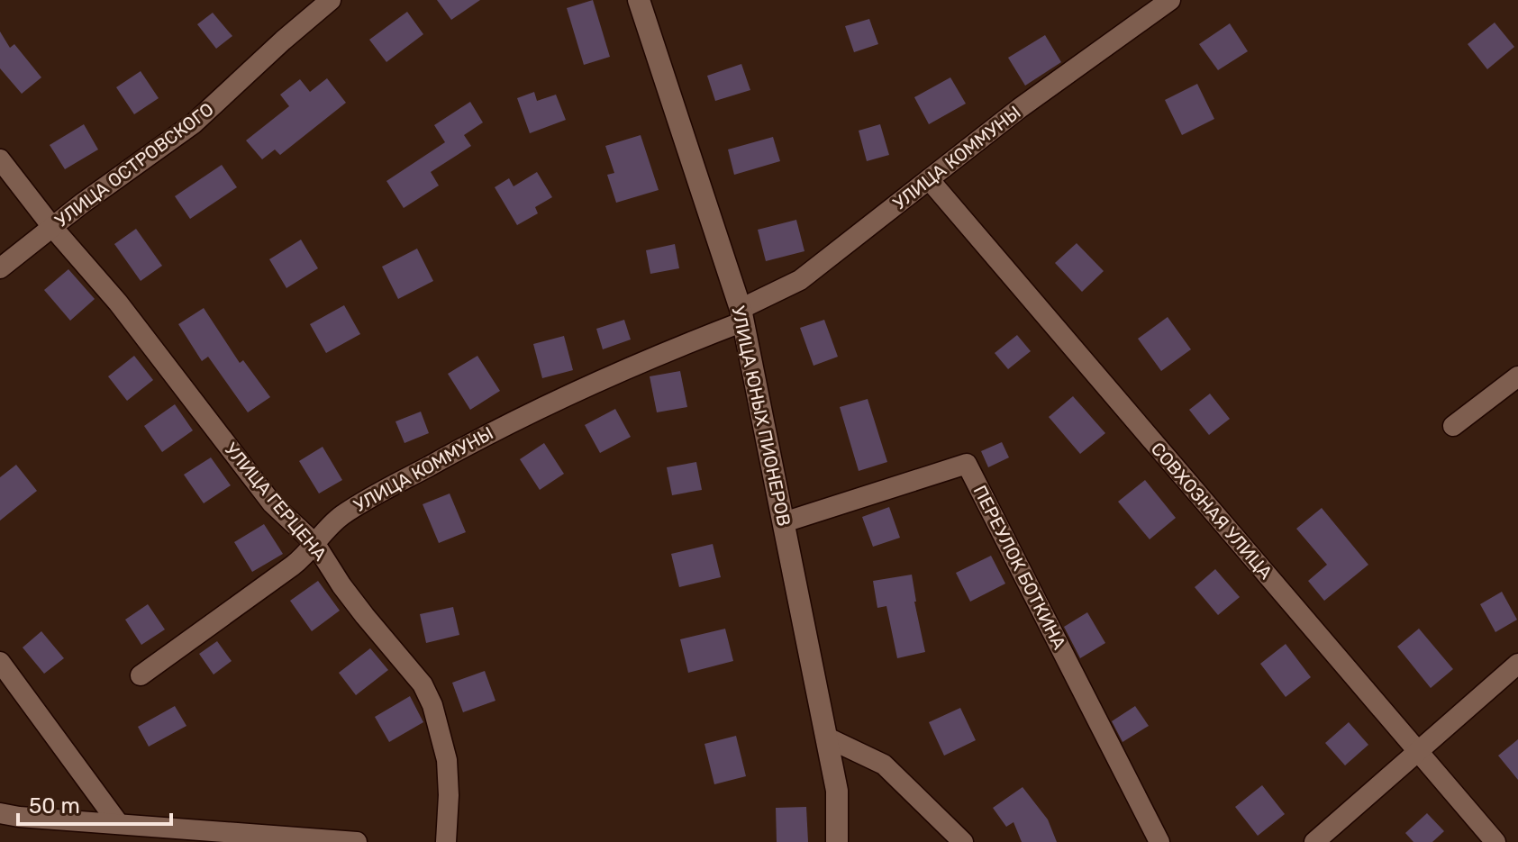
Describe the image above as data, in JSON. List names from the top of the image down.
{
  "streets": {
    "main road": ["УЛИЦА ЮНЫХ ПИОНЕРОВ"],
    "street": [
      "УЛИЦА КОММУНЫ",
      "УЛИЦА ОСТРОВСКОГО",
      "УЛИЦА ГЕРЦЕНА",
      "СОВХОЗНАЯ УЛИЦА",
      "ПЕРЕУЛОК БОТКИНА"
    ]
  },
  "crossings": [
    ["УЛИЦА КОММУНЫ", "УЛИЦА ЮНЫХ ПИОНЕРОВ"],
    ["УЛИЦА КОММУНЫ", "УЛИЦА ГЕРЦЕНА"],
    ["УЛИЦА КОММУНЫ", "СОВХОЗНАЯ УЛИЦА"],
    ["УЛИЦА ОСТРОВСКОГО", "УЛИЦА ГЕРЦЕНА"],
    ["УЛИЦА ЮНЫХ ПИОНЕРОВ", "ПЕРЕУЛОК БОТКИНА"]
  ],
  "scale_bar": "50 m"
}
